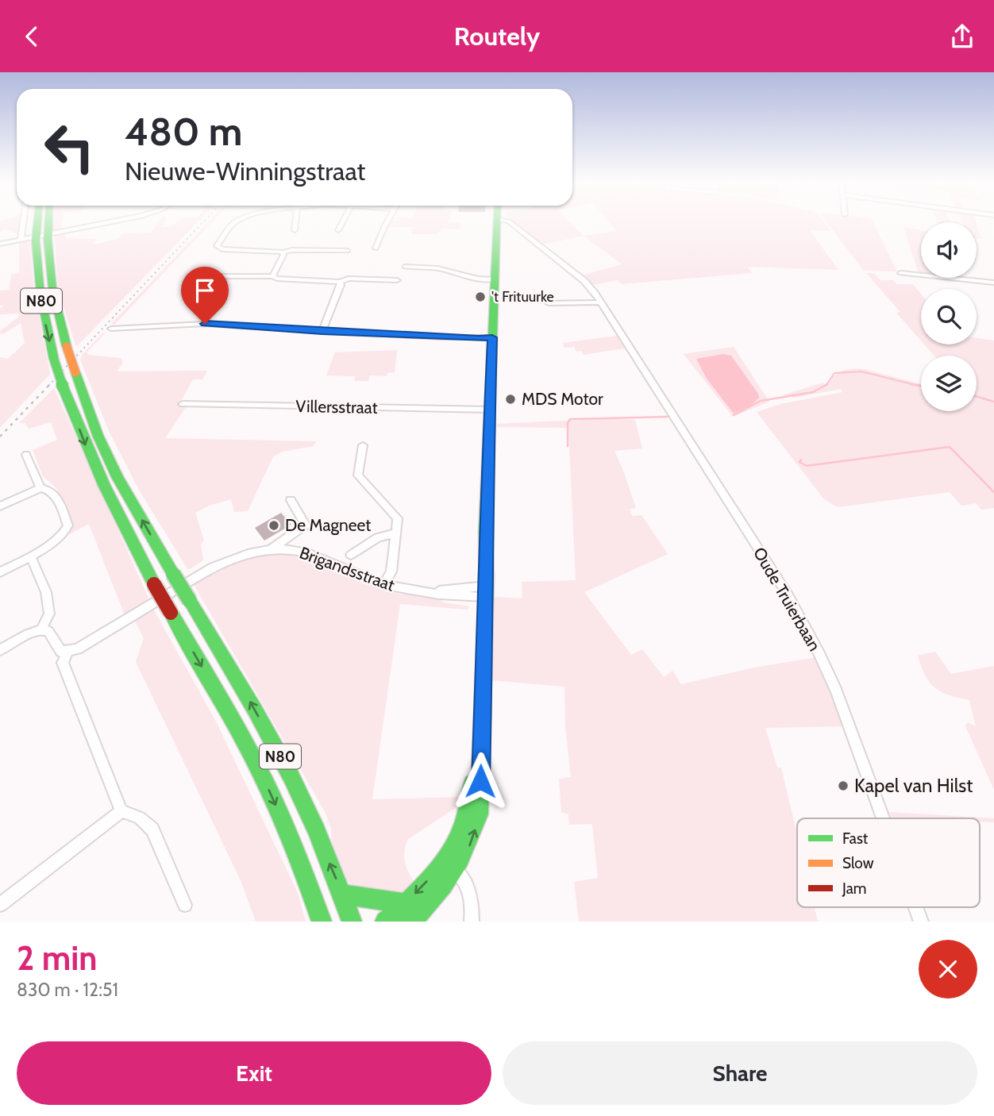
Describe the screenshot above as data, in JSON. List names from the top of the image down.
{
  "streets": {
    "main road": ["N80"],
    "street": ["Villersstraat", "Brigandsstraat", "Oude Truierbaan"]
  },
  "places": [
    "'t Frituurke",
    "MDS Motor",
    "De Magneet",
    "Kapel van Hilst"
  ],
  "legend": ["Fast", "Slow", "Jam"],
  "page": {
    "header": "Routely",
    "turn": ["480 m", "Nieuwe-Winningstraat"],
    "heading": ["2 min", "830 m · 12:51"],
    "buttons": ["Exit", "Share"]
  }
}
